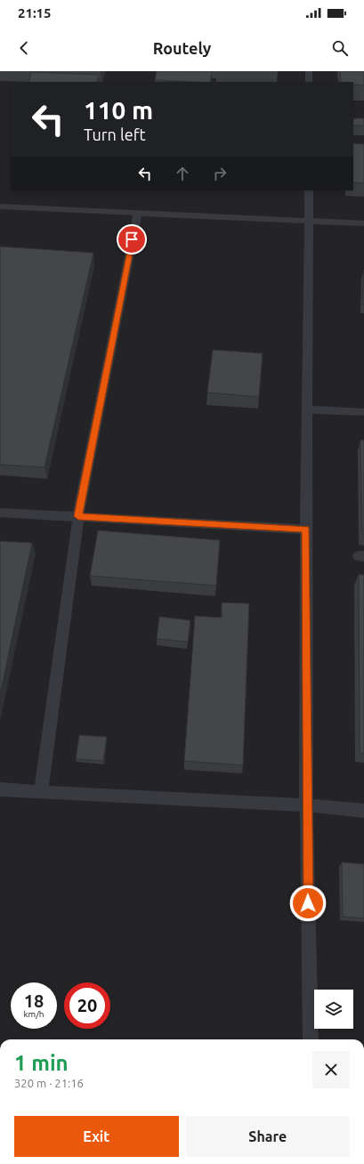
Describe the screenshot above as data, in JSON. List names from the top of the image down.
{
  "page": {
    "status": "21:15",
    "header": "Routely",
    "turn": ["110 m", "Turn left"],
    "speed": "18 km/h",
    "limit": "20",
    "heading": ["1 min", "320 m · 21:16"],
    "buttons": ["Exit", "Share"]
  }
}
